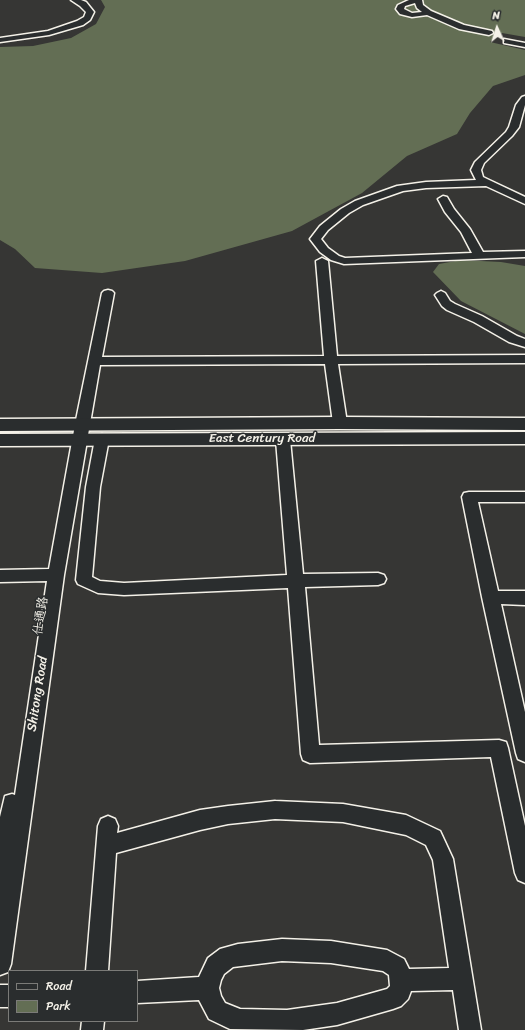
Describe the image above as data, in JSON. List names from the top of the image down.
{
  "streets": {
    "main road": ["East Century Road"],
    "street": ["Shitong Road"]
  },
  "crossings": [
    ["East Century Road", "Shitong Road"]
  ],
  "legend": ["Road", "Park"],
  "north": "top"
}
